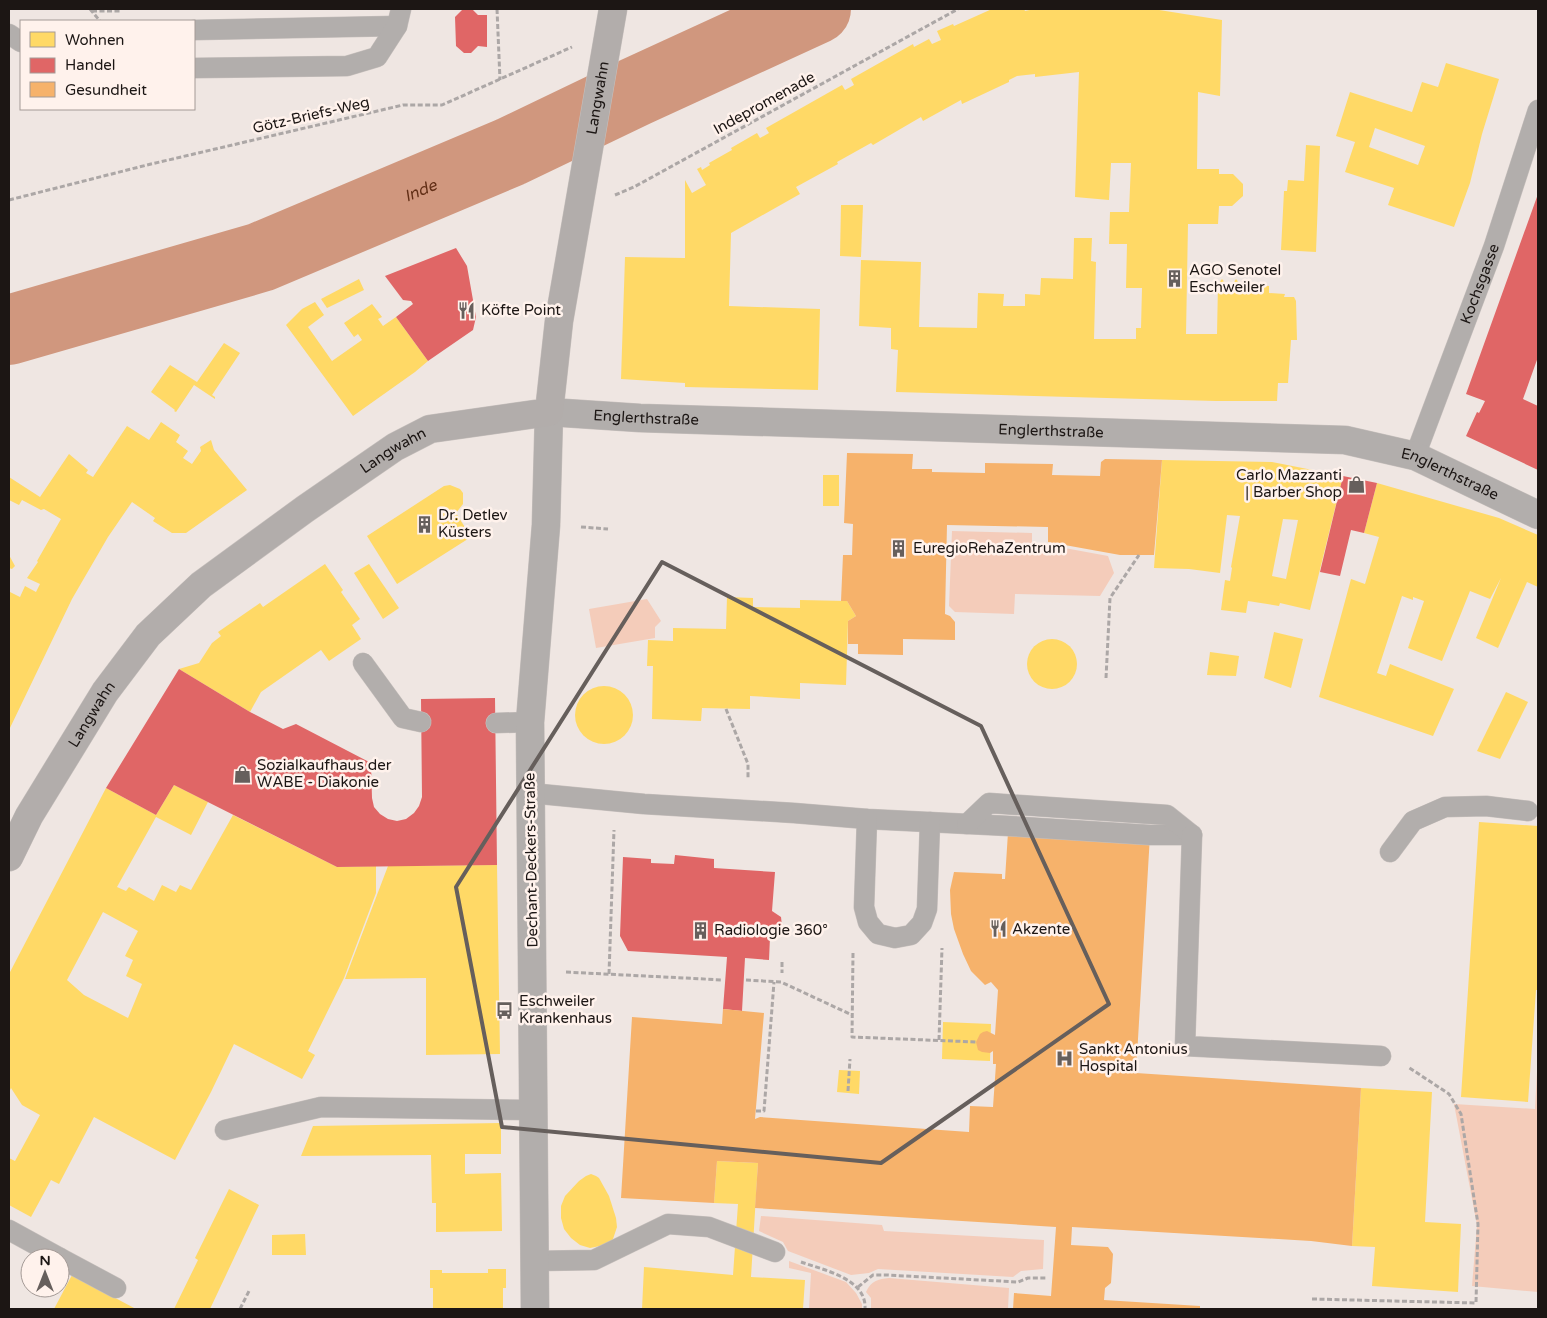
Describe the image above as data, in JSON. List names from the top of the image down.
{
  "streets": {
    "main road": ["Langwahn"],
    "street": ["Englerthstraße", "Dechant-Deckers-Straße"],
    "lane": ["Kochsgasse"],
    "path": ["Indepromenade", "Götz-Briefs-Weg"]
  },
  "crossings": [
    ["Langwahn", "Indepromenade"],
    ["Langwahn", "Götz-Briefs-Weg"],
    ["Langwahn", "Englerthstraße"],
    ["Langwahn", "Dechant-Deckers-Straße"],
    ["Kochsgasse", "Englerthstraße"],
    ["Englerthstraße", "Dechant-Deckers-Straße"]
  ],
  "water": ["Inde"],
  "places": {
    "building": [
      "AGO Senotel Eschweiler",
      "Dr. Detlev Küsters",
      "EuregioRehaZentrum",
      "Radiologie 360°"
    ],
    "restaurant": ["Köfte Point", "Akzente"],
    "shop": ["Carlo Mazzanti | Barber Shop", "Sozialkaufhaus der WABE - Diakonie"],
    "bus stop": ["Eschweiler Krankenhaus"],
    "hospital": ["Sankt Antonius Hospital"]
  },
  "legend": ["Wohnen", "Handel", "Gesundheit"],
  "north": "top"
}
